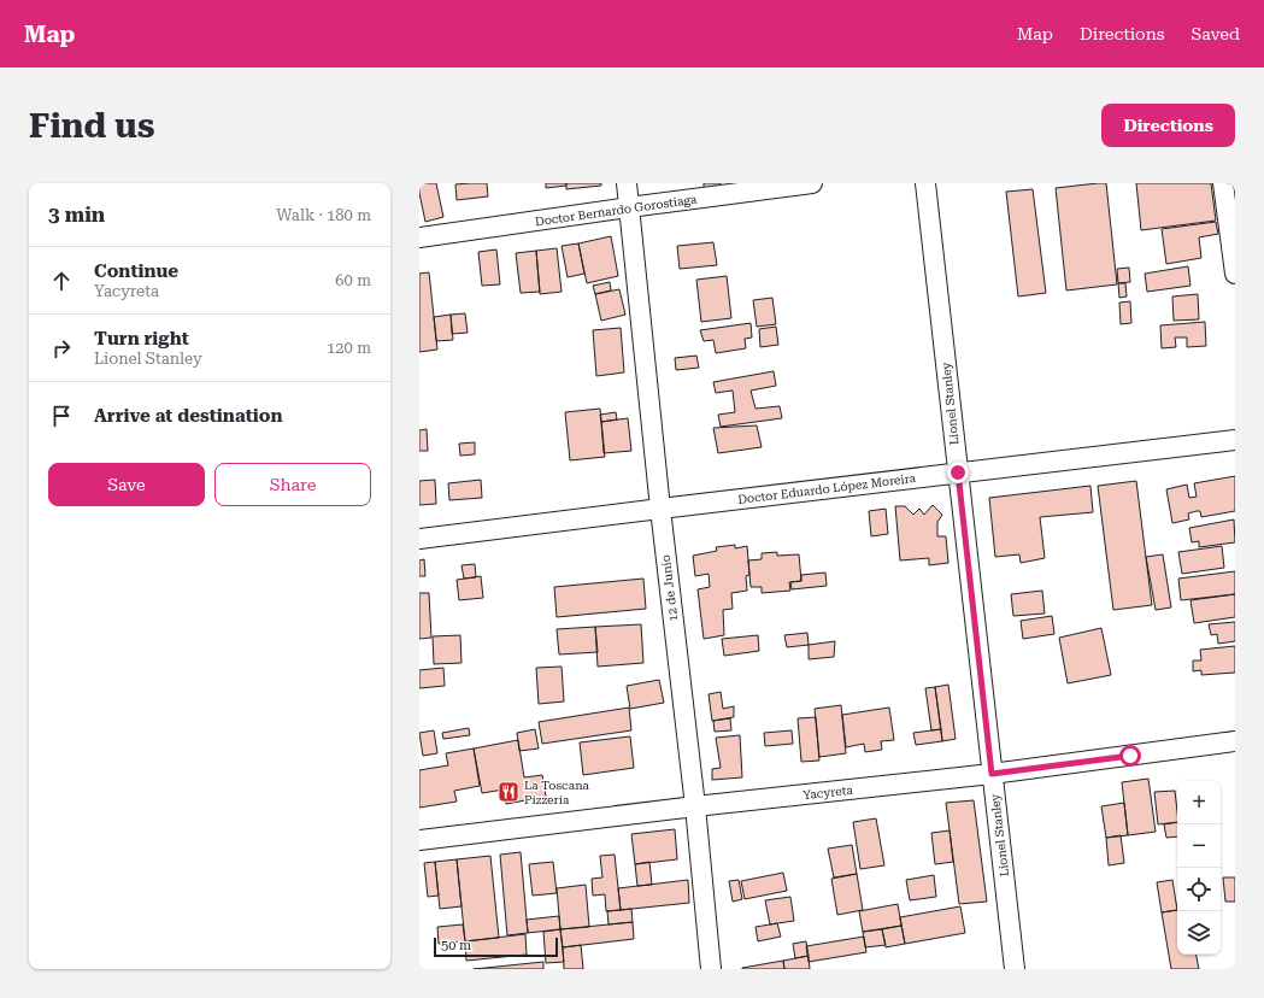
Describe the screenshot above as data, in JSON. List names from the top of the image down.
{
  "streets": {
    "street": [
      "Doctor Bernardo Gorostiaga",
      "Lionel Stanley",
      "Doctor Eduardo López Moreira",
      "12 de Junio",
      "Yacyreta"
    ]
  },
  "crossings": [
    ["Doctor Bernardo Gorostiaga", "12 de Junio"],
    ["Lionel Stanley", "Doctor Eduardo López Moreira"],
    ["Lionel Stanley", "Yacyreta"],
    ["Doctor Eduardo López Moreira", "12 de Junio"],
    ["12 de Junio", "Yacyreta"]
  ],
  "places": {
    "restaurant": ["La Toscana Pizzeria"]
  },
  "scale_bar": "50 m",
  "page": {
    "header": "Map",
    "nav": ["Map", "Directions", "Saved"],
    "buttons": [
      "Directions",
      ["Save", "Share"]
    ],
    "title": "Find us",
    "heading": ["3 min", "Walk · 180 m"],
    "list": [
      ["Continue", "Yacyreta", "60 m"],
      ["Turn right", "Lionel Stanley", "120 m"],
      "Arrive at destination"
    ],
    "map_buttons": ["+", "−"],
    "scale": "50 m"
  }
}
